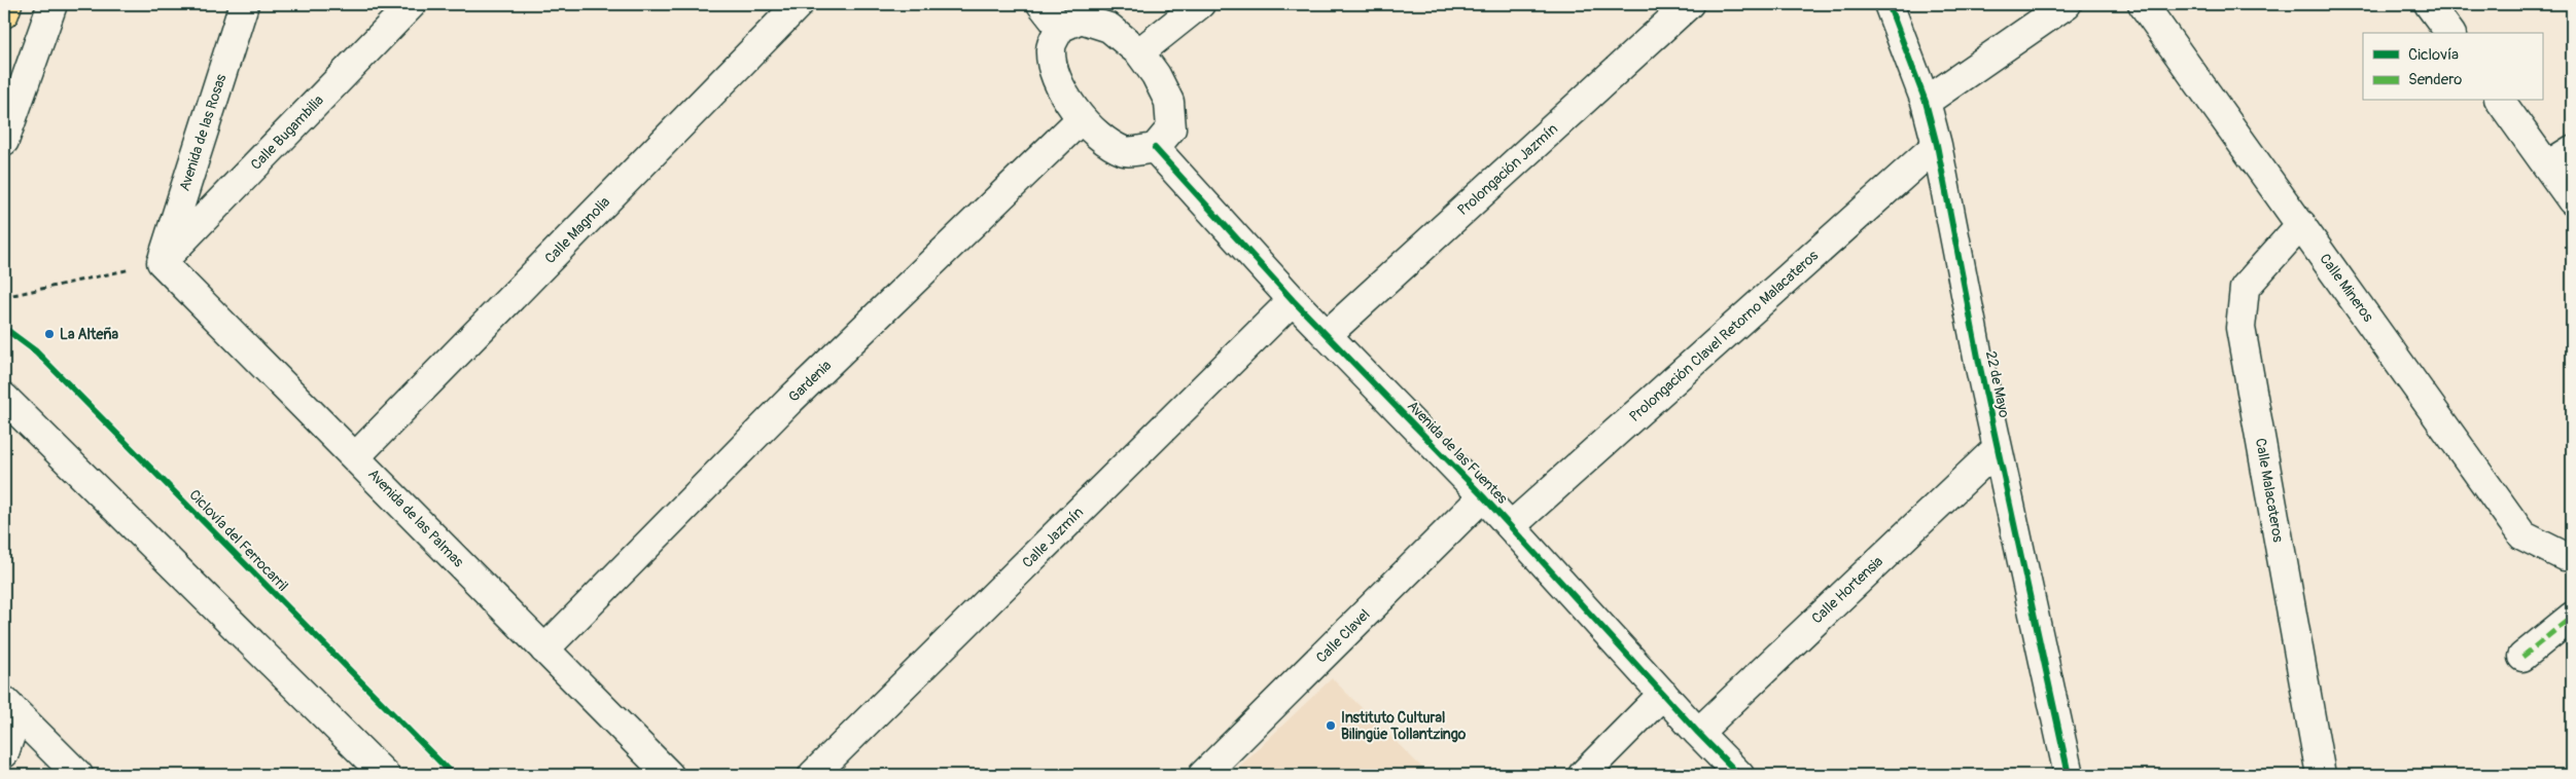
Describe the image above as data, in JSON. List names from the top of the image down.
{
  "streets": {
    "street": [
      "Avenida de las Rosas",
      "Calle Bugambilia",
      "Prolongación Jazmín",
      "Calle Magnolia",
      "Calle Mineros",
      "Prolongación Clavel Retorno Malacateros",
      "Gardenia",
      "22 de Mayo",
      "Avenida de las Fuentes",
      "Calle Malacateros",
      "Avenida de las Palmas",
      "Calle Jazmín",
      "Calle Hortensia",
      "Calle Clavel"
    ],
    "cycle path": ["Ciclovía del Ferrocarril"]
  },
  "crossings": [
    ["Avenida de las Rosas", "Calle Bugambilia"],
    ["Avenida de las Rosas", "Avenida de las Palmas"],
    ["Calle Bugambilia", "Avenida de las Palmas"],
    ["Prolongación Jazmín", "Avenida de las Fuentes"],
    ["Calle Magnolia", "Avenida de las Palmas"],
    ["Calle Mineros", "Calle Malacateros"],
    ["Prolongación Clavel Retorno Malacateros", "22 de Mayo"],
    ["Prolongación Clavel Retorno Malacateros", "Avenida de las Fuentes"],
    ["Gardenia", "Avenida de las Fuentes"],
    ["Gardenia", "Avenida de las Palmas"],
    ["22 de Mayo", "Calle Hortensia"],
    ["Avenida de las Fuentes", "Calle Jazmín"],
    ["Avenida de las Fuentes", "Calle Hortensia"],
    ["Avenida de las Fuentes", "Calle Clavel"]
  ],
  "places": ["La Alteña", "Instituto Cultural Bilingüe Tollantzingo"],
  "legend": ["Ciclovía", "Sendero"]
}
